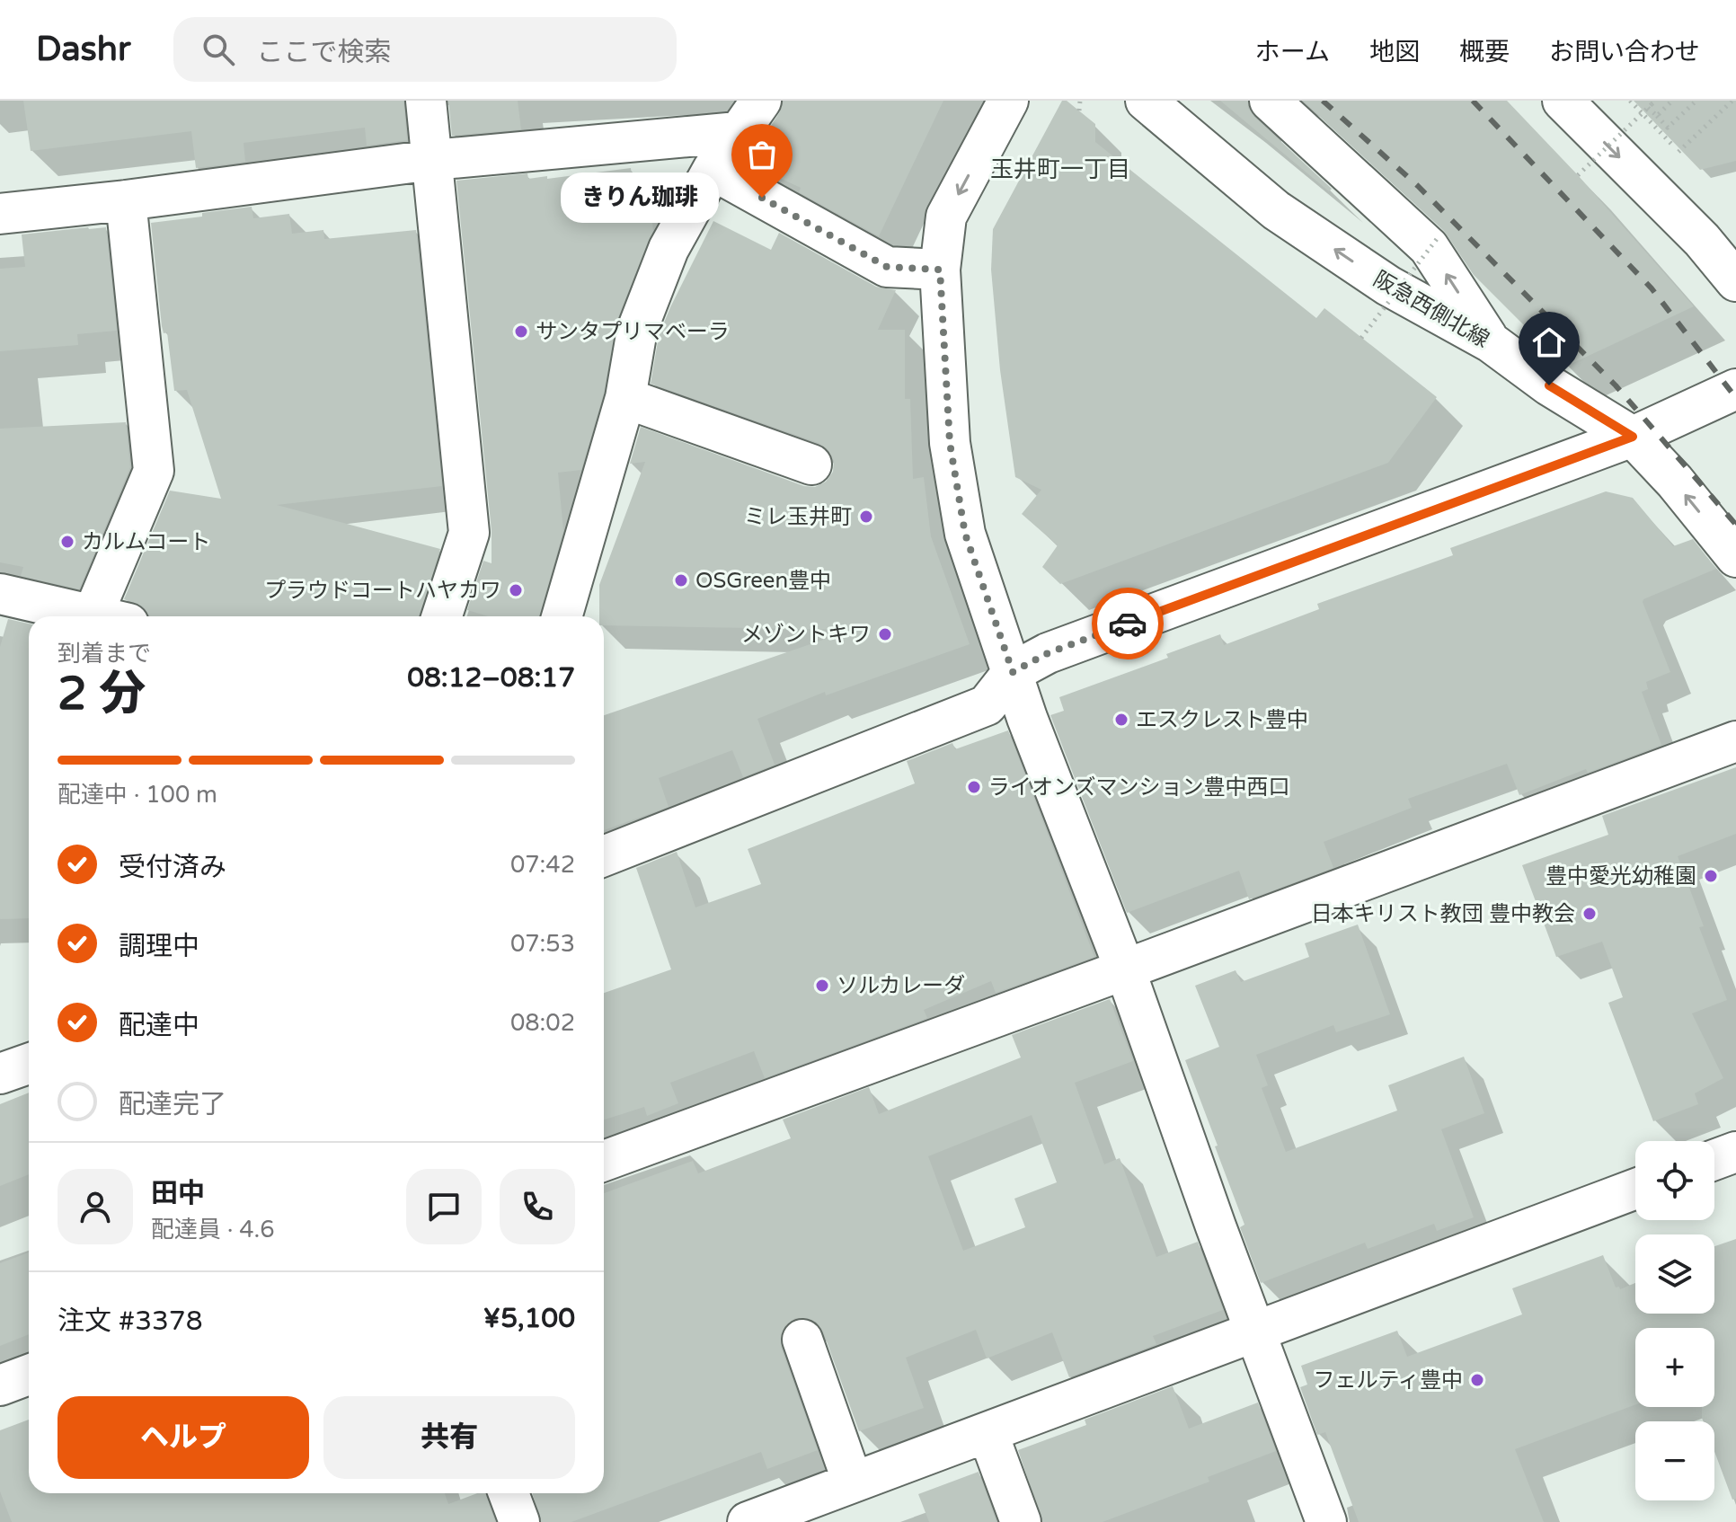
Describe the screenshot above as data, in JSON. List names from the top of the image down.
{
  "streets": {
    "street": ["阪急西側北線"]
  },
  "districts": ["玉井町一丁目"],
  "places": [
    "きりん珈琲",
    "サンタプリマベーラ",
    "ミレ玉井町",
    "カルムコート",
    "OSGreen豊中",
    "プラウドコートハヤカワ",
    "メゾントキワ",
    "エスクレスト豊中",
    "ライオンズマンション豊中西口",
    "豊中愛光幼稚園",
    "日本キリスト教団 豊中教会",
    "ソルカレーダ",
    "フェルティ豊中"
  ],
  "page": {
    "header": "Dashr",
    "search": "ここで検索",
    "nav": [
      "ホーム",
      "地図",
      "概要",
      "お問い合わせ"
    ],
    "bubble": "きりん珈琲",
    "heading": ["2 分", "到着まで", "08:12–08:17"],
    "panel": [
      "田中",
      "配達員 · 4.6",
      "注文 #3378",
      "¥5,100"
    ],
    "bar": "配達中 · 100 m",
    "list": [
      ["受付済み", "07:42"],
      ["調理中", "07:53"],
      ["配達中", "08:02"],
      "配達完了"
    ],
    "map_buttons": ["+", "−"],
    "buttons": ["ヘルプ", "共有"]
  }
}
